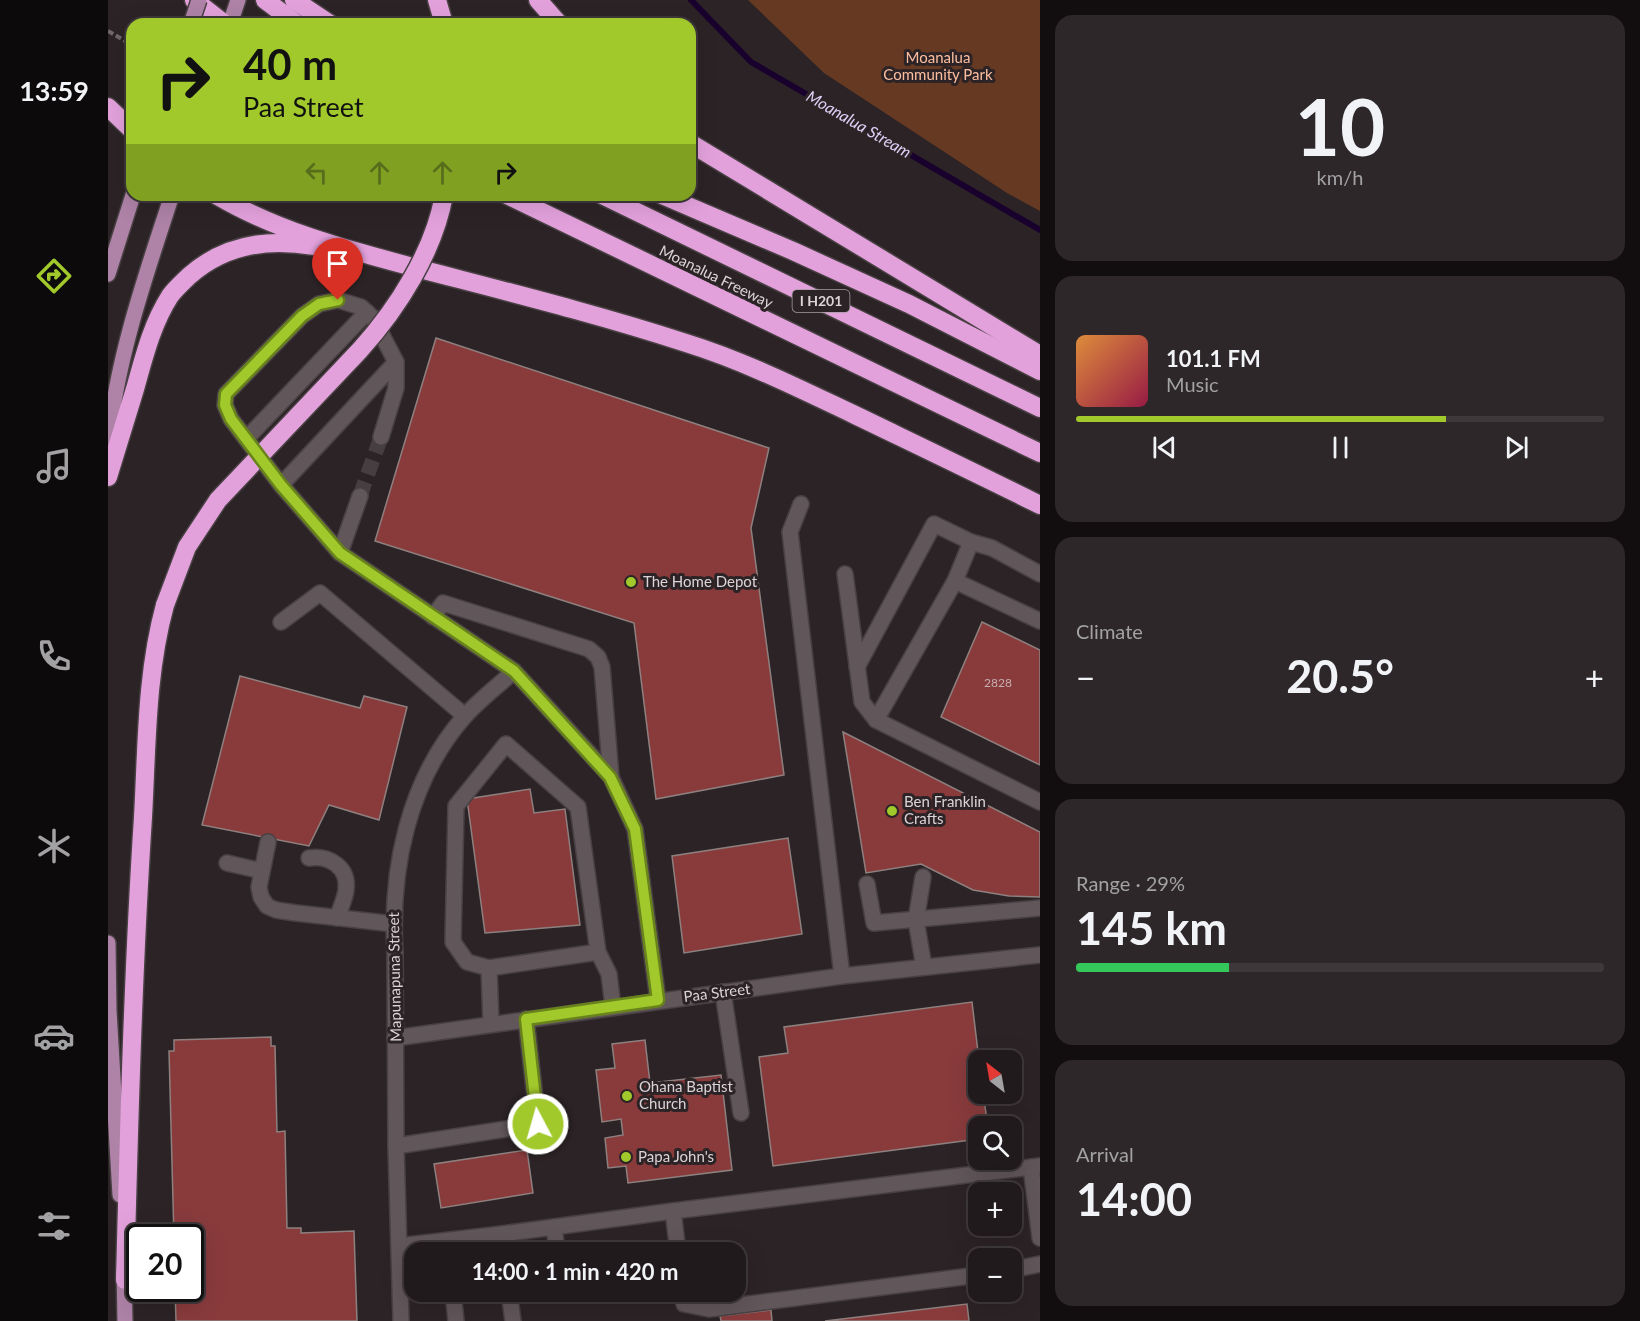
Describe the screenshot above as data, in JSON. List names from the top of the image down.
{
  "streets": {
    "highway": ["Moanalua Freeway", "I H201"],
    "street": ["Mapunapuna Street", "Paa Street"]
  },
  "crossings": [
    ["Mapunapuna Street", "Paa Street"]
  ],
  "water": ["Moanalua Stream"],
  "parks": ["Moanalua Community Park"],
  "places": [
    "The Home Depot",
    "Ben Franklin Crafts",
    "Ohana Baptist Church",
    "Papa John's"
  ],
  "house_numbers": ["2828"],
  "north": "top left",
  "page": {
    "tabs": "13:59",
    "tile": [
      ["10", "km/h"],
      "Climate",
      ["Range · 29%", "145 km"],
      ["Arrival", "14:00"]
    ],
    "turn": ["40 m", "Paa Street"],
    "song": ["101.1 FM", "Music"],
    "heat": ["−", "20.5°", "+"],
    "map_buttons": ["+", "−"],
    "limit": "20",
    "trip": "14:00 · 1 min · 420 m"
  }
}
